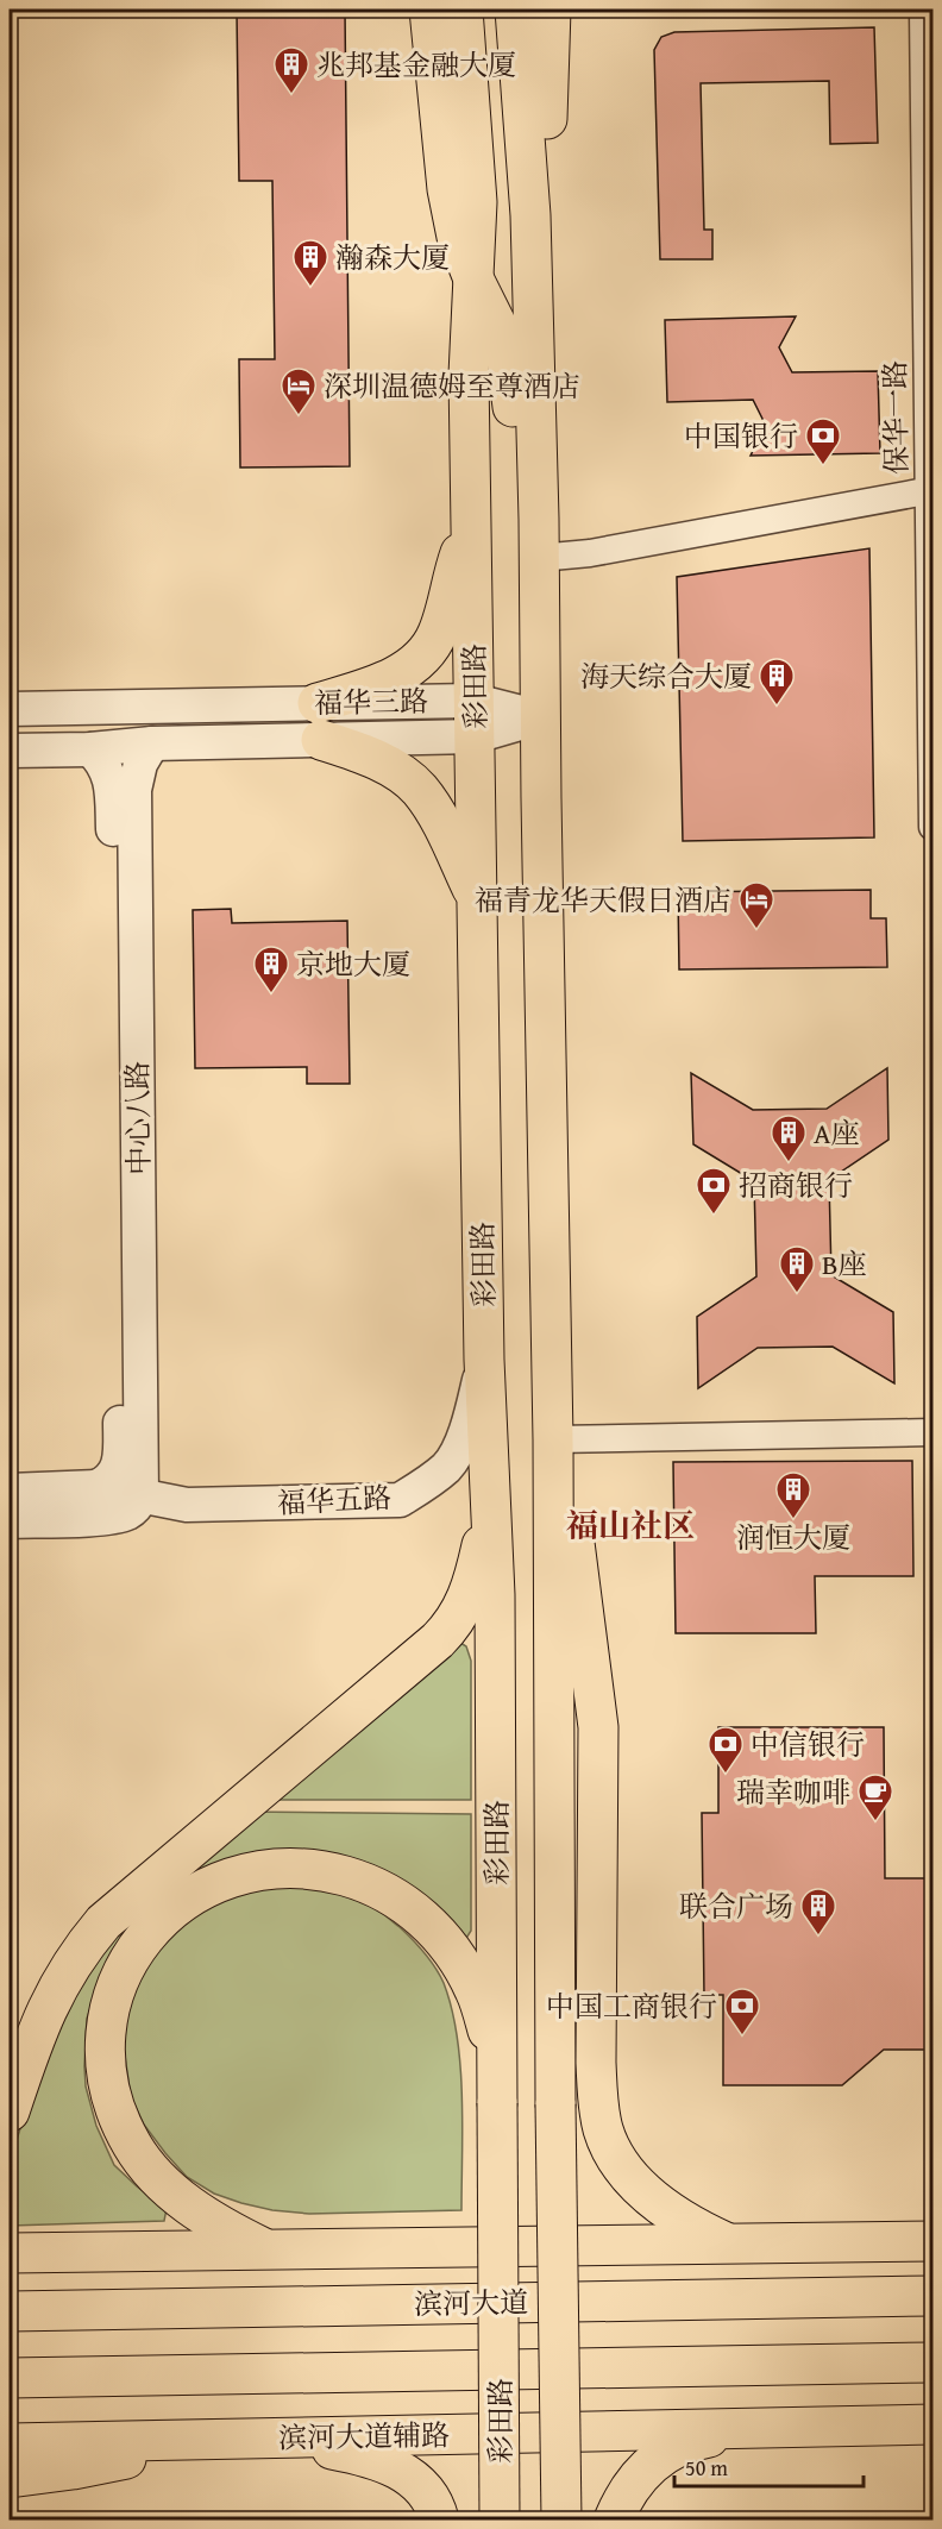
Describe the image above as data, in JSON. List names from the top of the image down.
{
  "streets": {
    "main road": ["彩田路", "滨河大道", "滨河大道辅路"],
    "street": [
      "保华一路",
      "福华三路",
      "中心八路",
      "福华五路"
    ]
  },
  "crossings": [
    ["彩田路", "福华三路"],
    ["彩田路", "福华五路"],
    ["福华三路", "中心八路"],
    ["中心八路", "福华五路"]
  ],
  "districts": ["福山社区"],
  "places": {
    "building": [
      "兆邦基金融大厦",
      "瀚森大厦",
      "海天综合大厦",
      "京地大厦",
      "A座",
      "B座",
      "润恒大厦",
      "联合广场"
    ],
    "hotel": ["深圳温德姆至尊酒店", "福青龙华天假日酒店"],
    "bank": [
      "中国银行",
      "招商银行",
      "中信银行",
      "中国工商银行"
    ],
    "cafe": ["瑞幸咖啡"]
  },
  "scale_bar": "50 m"
}
